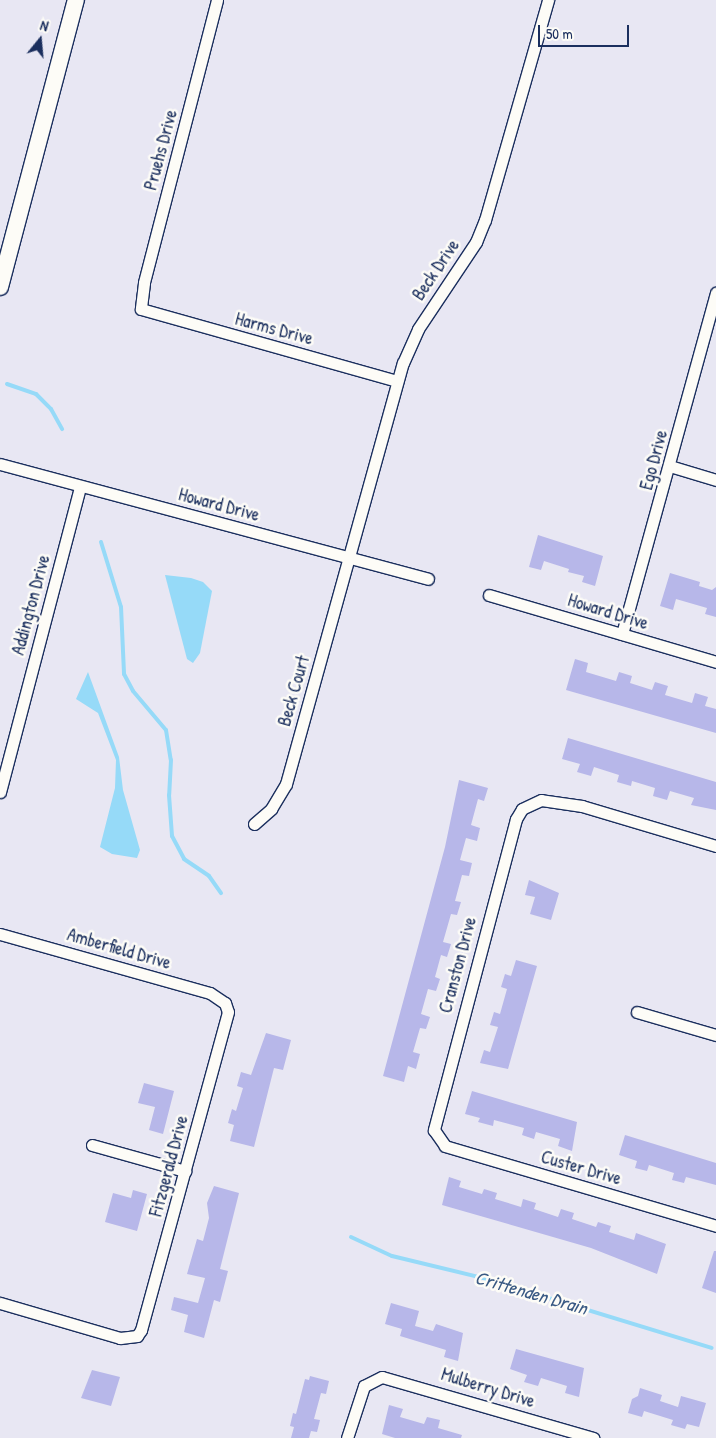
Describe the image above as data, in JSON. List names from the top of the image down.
{
  "streets": {
    "street": [
      "Pruehs Drive",
      "Beck Drive",
      "Harms Drive",
      "Ego Drive",
      "Howard Drive",
      "Addington Drive",
      "Beck Court",
      "Amberfield Drive",
      "Cranston Drive",
      "Fitzgerald Drive",
      "Custer Drive",
      "Mulberry Drive"
    ]
  },
  "crossings": [
    ["Pruehs Drive", "Harms Drive"],
    ["Beck Drive", "Harms Drive"],
    ["Beck Drive", "Howard Drive"],
    ["Beck Drive", "Beck Court"],
    ["Ego Drive", "Howard Drive"],
    ["Howard Drive", "Addington Drive"],
    ["Howard Drive", "Beck Court"],
    ["Amberfield Drive", "Fitzgerald Drive"],
    ["Cranston Drive", "Custer Drive"]
  ],
  "water": ["Crittenden Drain"],
  "scale_bar": "50 m",
  "north": "top"
}
